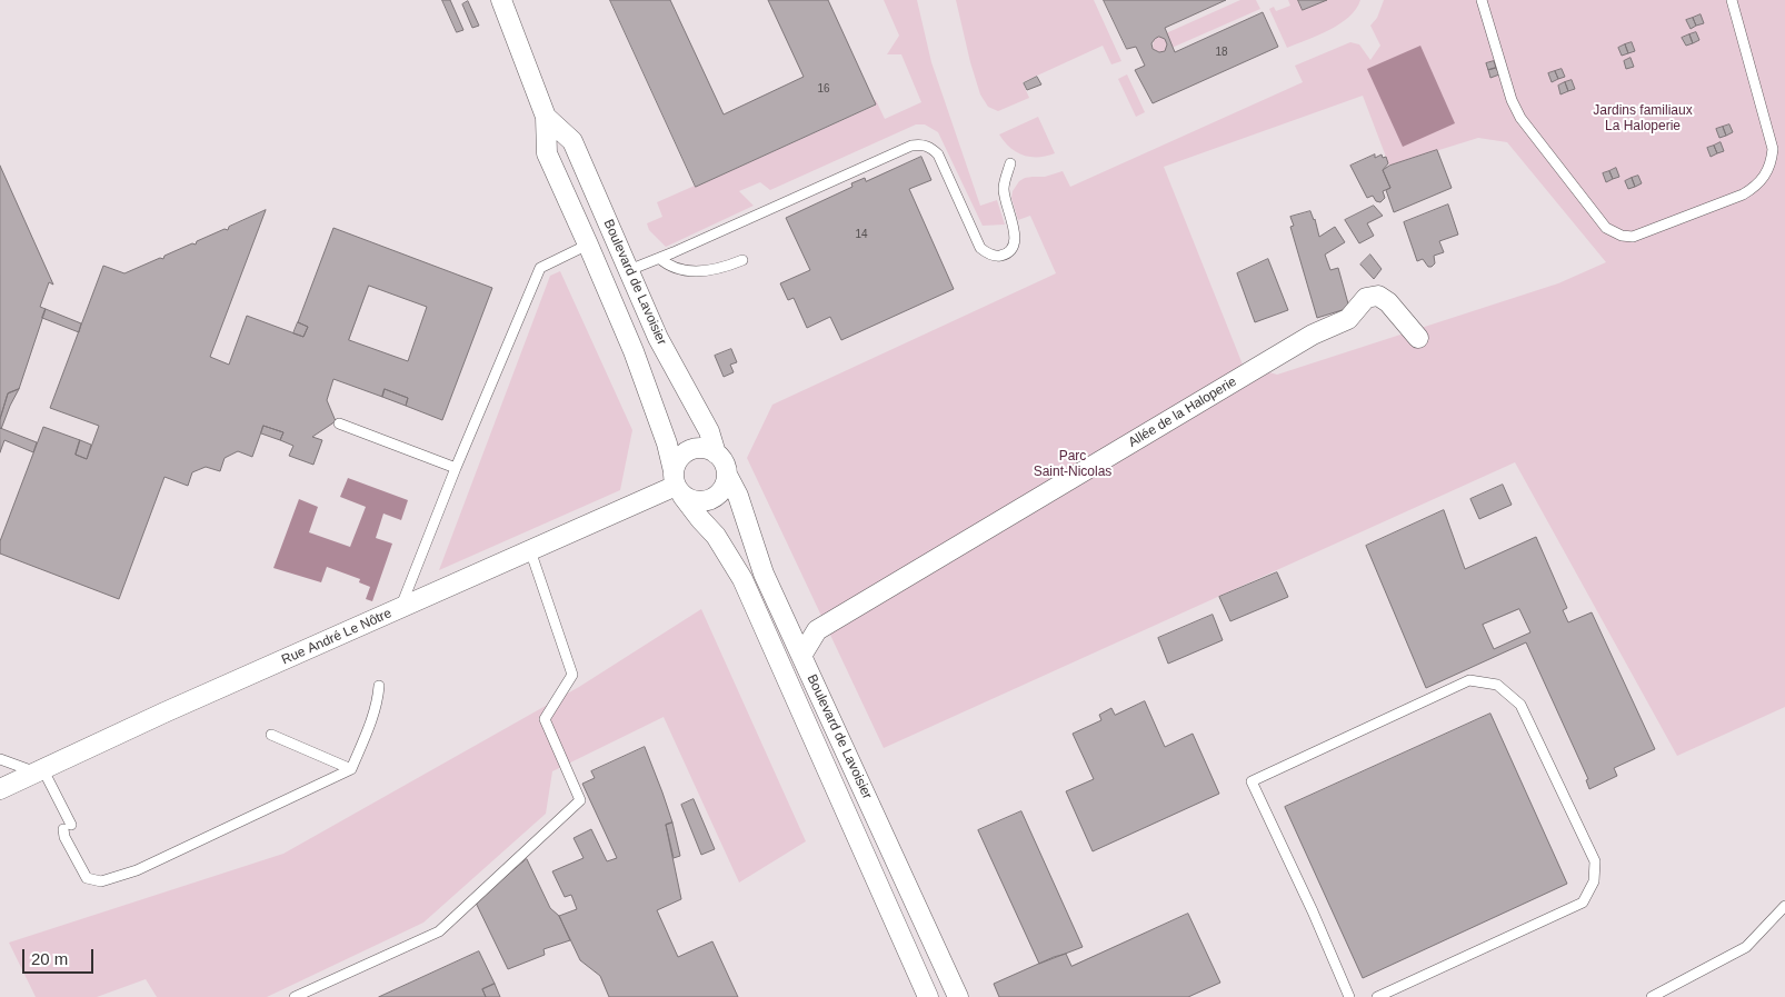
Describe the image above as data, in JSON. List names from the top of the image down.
{
  "streets": {
    "street": ["Boulevard de Lavoisier", "Allée de la Haloperie", "Rue André Le Nôtre"]
  },
  "crossings": [
    ["Boulevard de Lavoisier", "Allée de la Haloperie"],
    ["Boulevard de Lavoisier", "Rue André Le Nôtre"]
  ],
  "parks": ["Jardins familiaux La Haloperie", "Parc Saint-Nicolas"],
  "house_numbers": ["18", "16", "14"],
  "scale_bar": "20 m"
}
